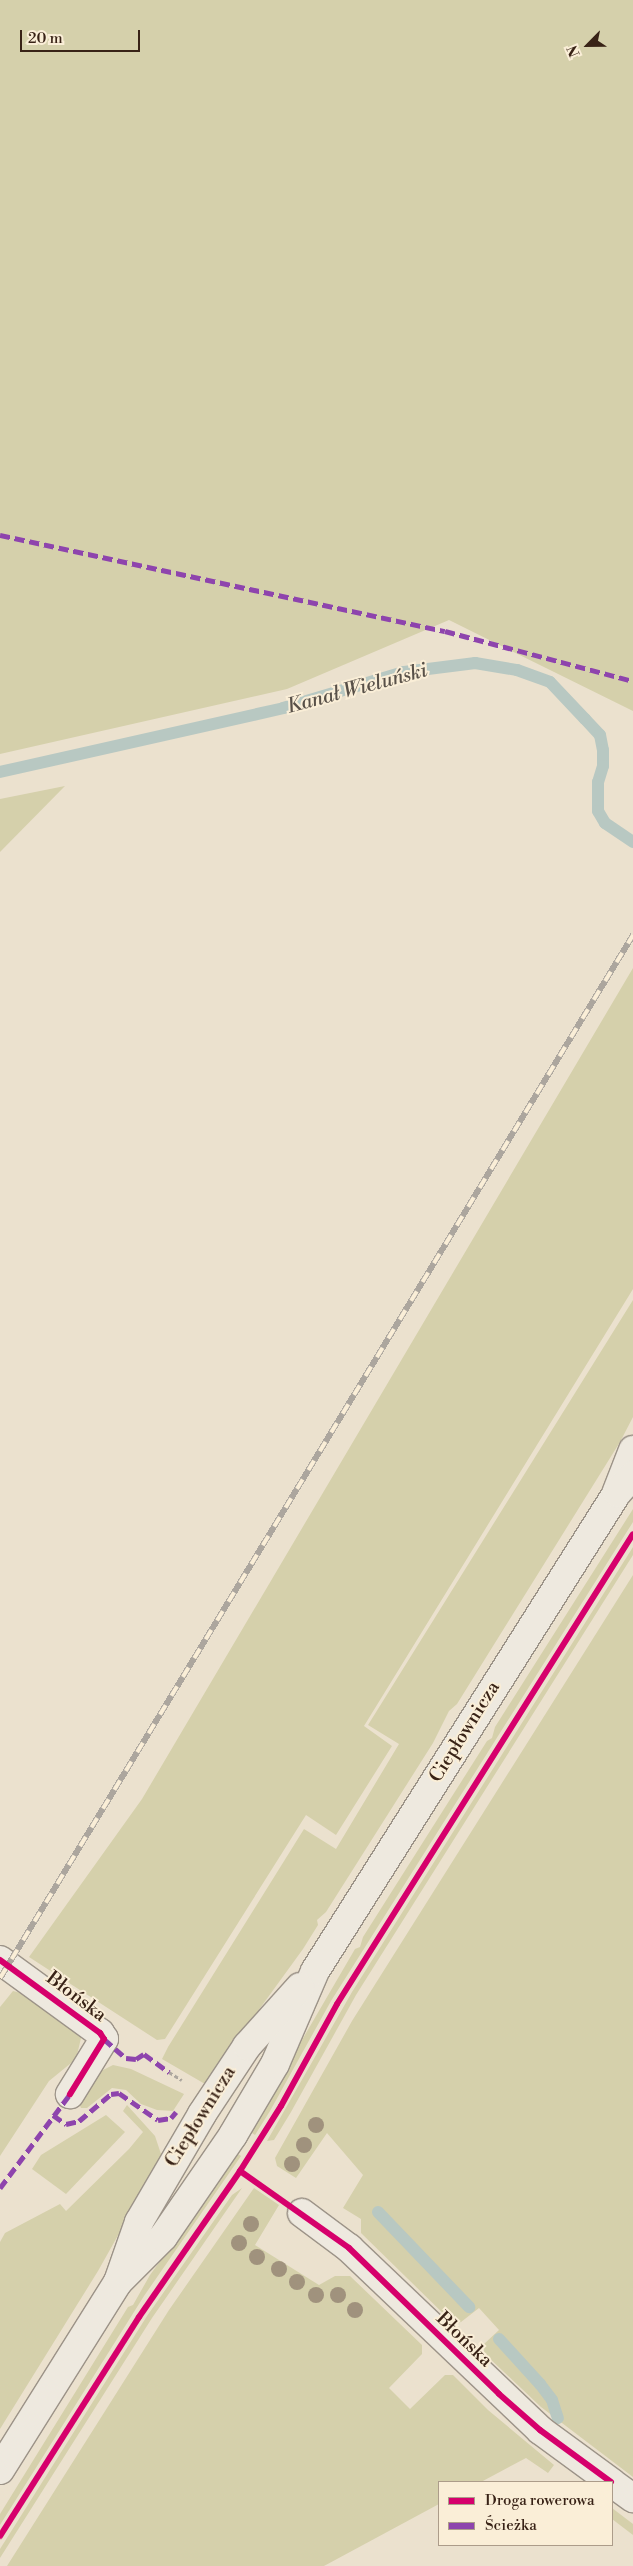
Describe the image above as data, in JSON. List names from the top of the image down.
{
  "streets": {
    "main road": ["Ciepłownicza", "Błońska"]
  },
  "water": ["Kanał Wieluński"],
  "legend": ["Droga rowerowa", "Ścieżka"],
  "scale_bar": "20 m",
  "north": "bottom left"
}
